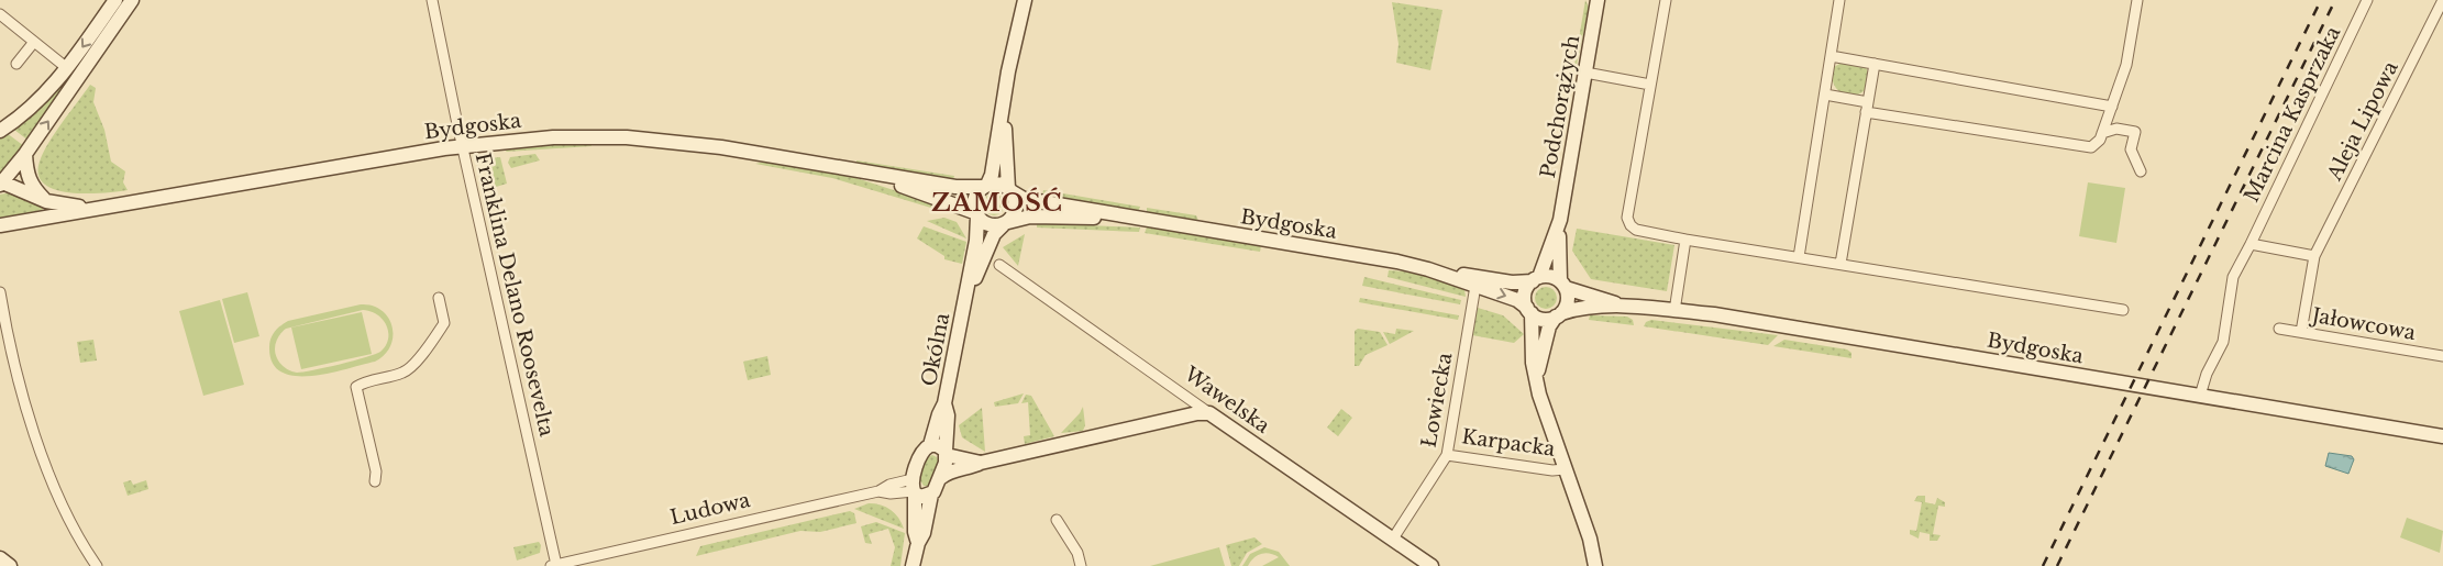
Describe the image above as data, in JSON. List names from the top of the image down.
{
  "streets": {
    "street": [
      "Podchorążych",
      "Marcina Kasprzaka",
      "Aleja Lipowa",
      "Bydgoska",
      "Franklina Delano Roosevelta",
      "Jałowcowa",
      "Okólna",
      "Wawelska",
      "Łowiecka",
      "Karpacka",
      "Ludowa"
    ]
  },
  "crossings": [
    ["Podchorążych", "Bydgoska"],
    ["Podchorążych", "Karpacka"],
    ["Aleja Lipowa", "Jałowcowa"],
    ["Bydgoska", "Franklina Delano Roosevelta"],
    ["Bydgoska", "Okólna"],
    ["Bydgoska", "Łowiecka"],
    ["Bydgoska", "Karpacka"],
    ["Franklina Delano Roosevelta", "Ludowa"],
    ["Okólna", "Ludowa"],
    ["Wawelska", "Łowiecka"],
    ["Łowiecka", "Karpacka"]
  ],
  "districts": ["ZAMOŚĆ"]
}
